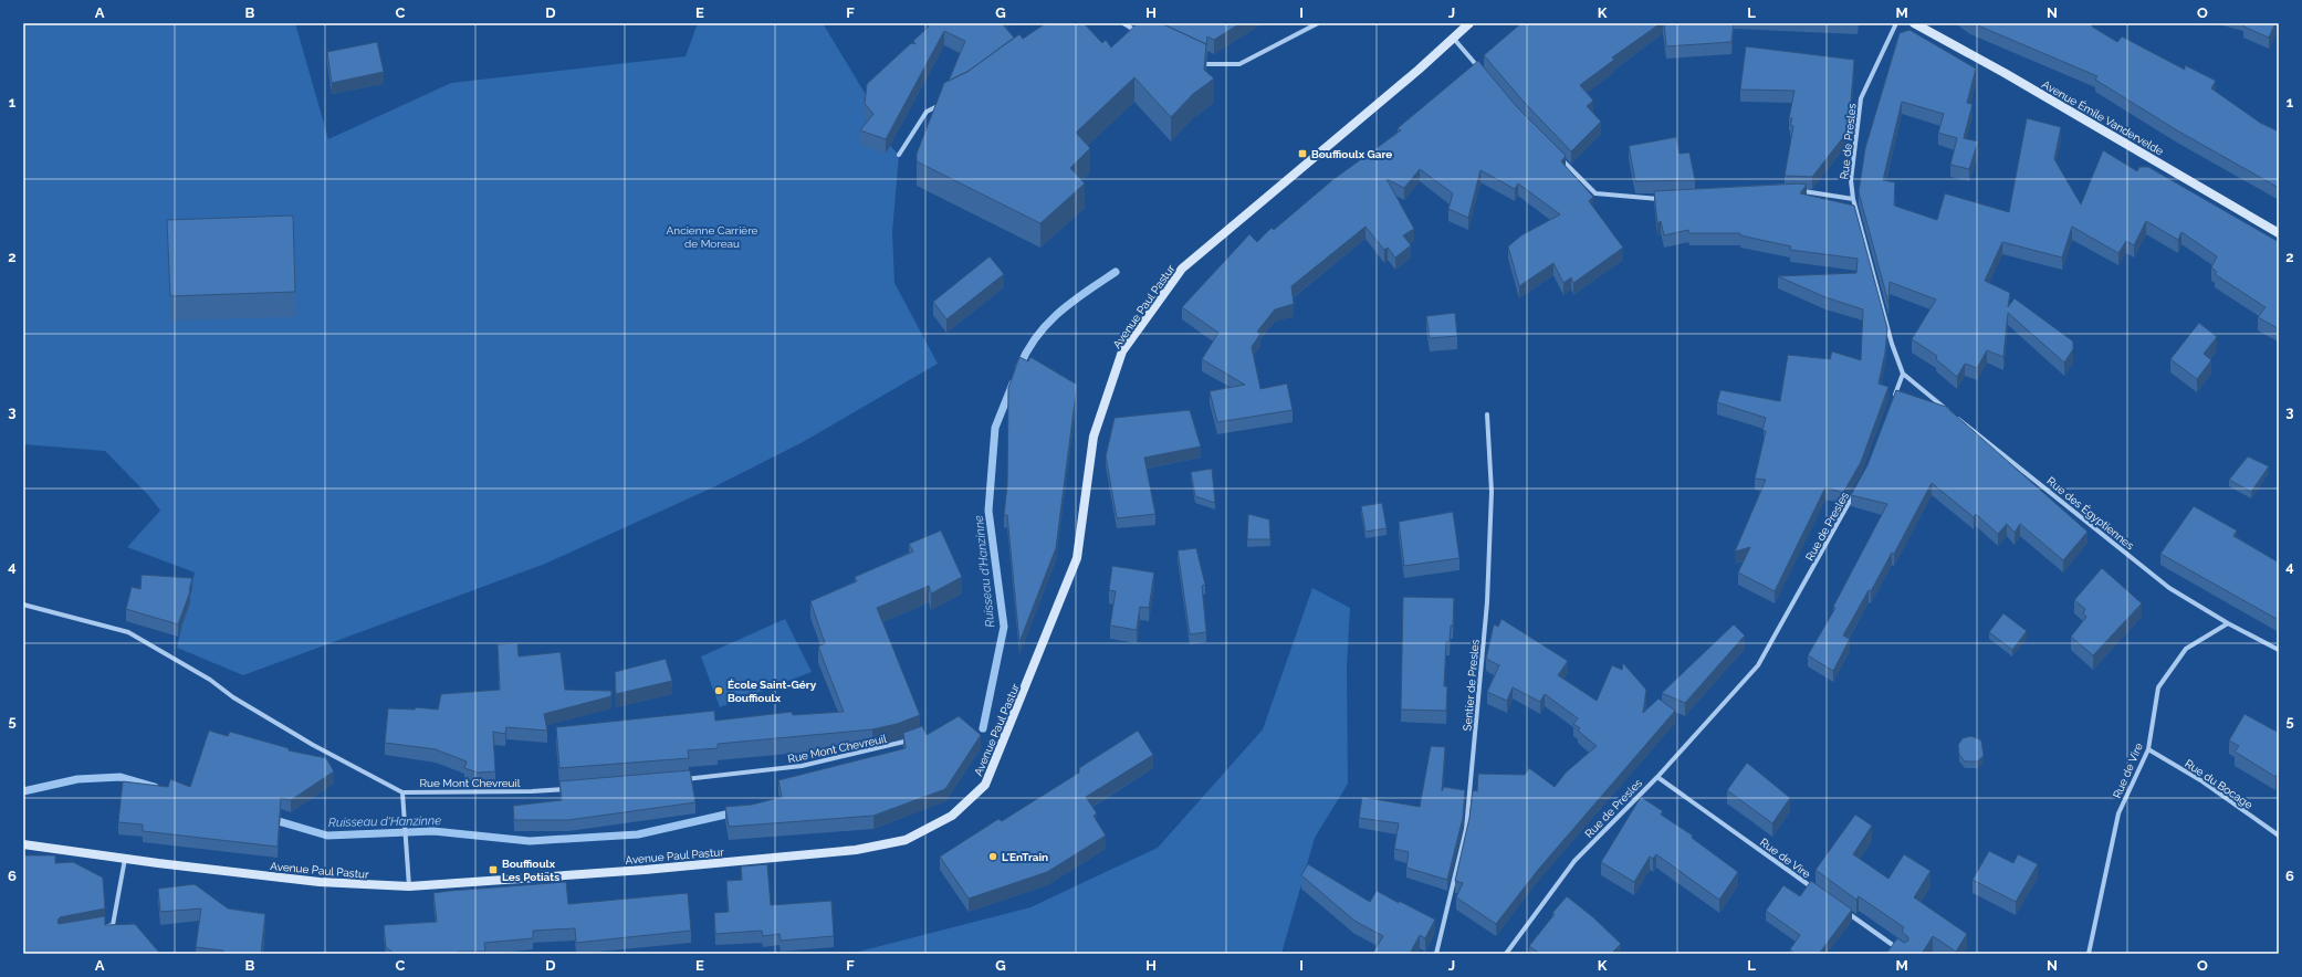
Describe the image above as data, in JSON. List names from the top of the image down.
{
  "streets": {
    "main road": ["Avenue Émile Vandervelde", "Avenue Paul Pastur"],
    "street": [
      "Rue de Presles",
      "Rue des Égyptiennes",
      "Sentier de Presles",
      "Rue Mont Chevreuil",
      "Rue de Vire",
      "Rue du Bocage"
    ]
  },
  "crossings": [
    ["Rue de Presles", "Rue des Égyptiennes"],
    ["Rue de Presles", "Rue de Vire"],
    ["Rue des Égyptiennes", "Rue de Vire"],
    ["Rue de Vire", "Rue du Bocage"]
  ],
  "water": ["Ruisseau d'Hanzinne"],
  "parks": ["Ancienne Carrière de Moreau"],
  "places": {
    "transit": ["Bouffioulx Gare", "Bouffioulx Les Potiats"],
    "other": ["École Saint-Géry Bouffioulx", "L'EnTrain"]
  },
  "grid": {
    "columns": [
      "A",
      "B",
      "C",
      "D",
      "E",
      "F",
      "G",
      "H",
      "I",
      "J",
      "K",
      "L",
      "M",
      "N",
      "O"
    ],
    "rows": [
      "1",
      "2",
      "3",
      "4",
      "5",
      "6"
    ]
  }
}
